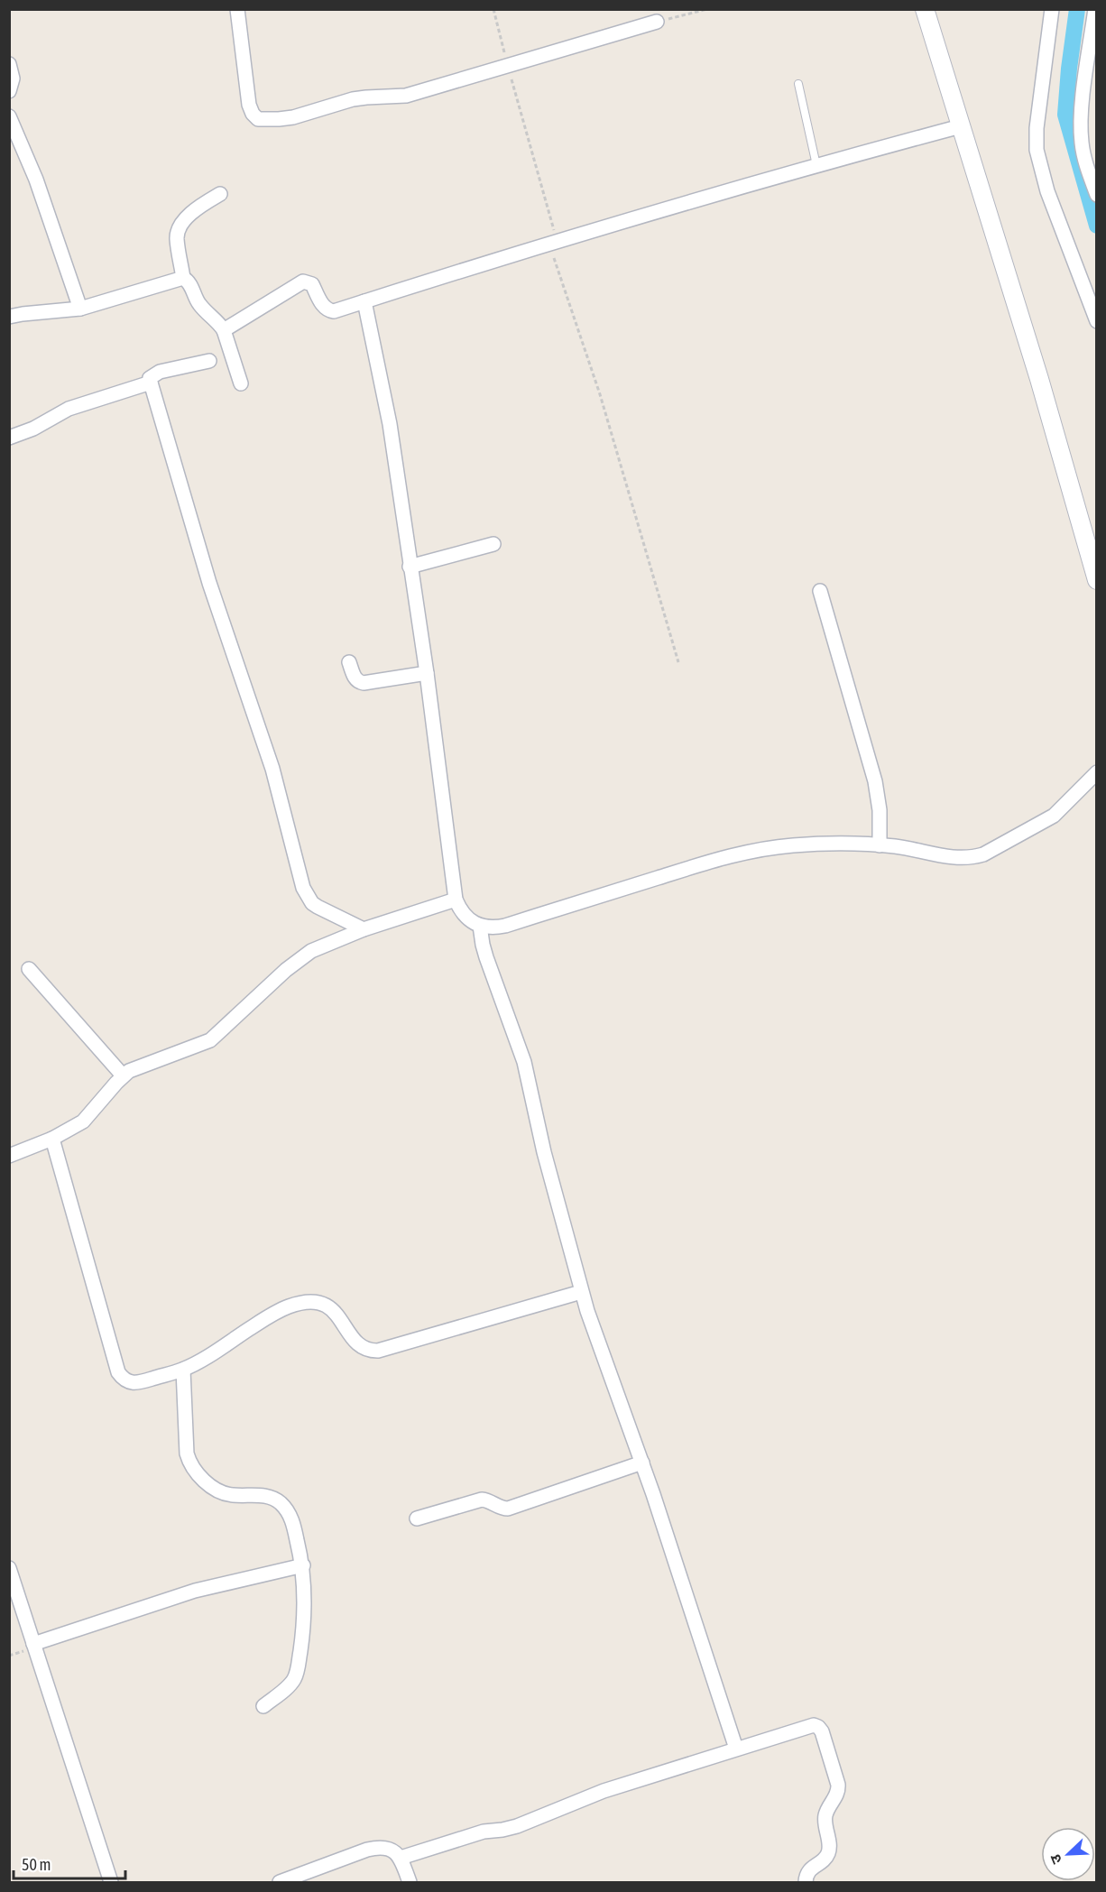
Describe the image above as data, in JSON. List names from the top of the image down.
{
  "scale_bar": "50 m",
  "north": "bottom left"
}
